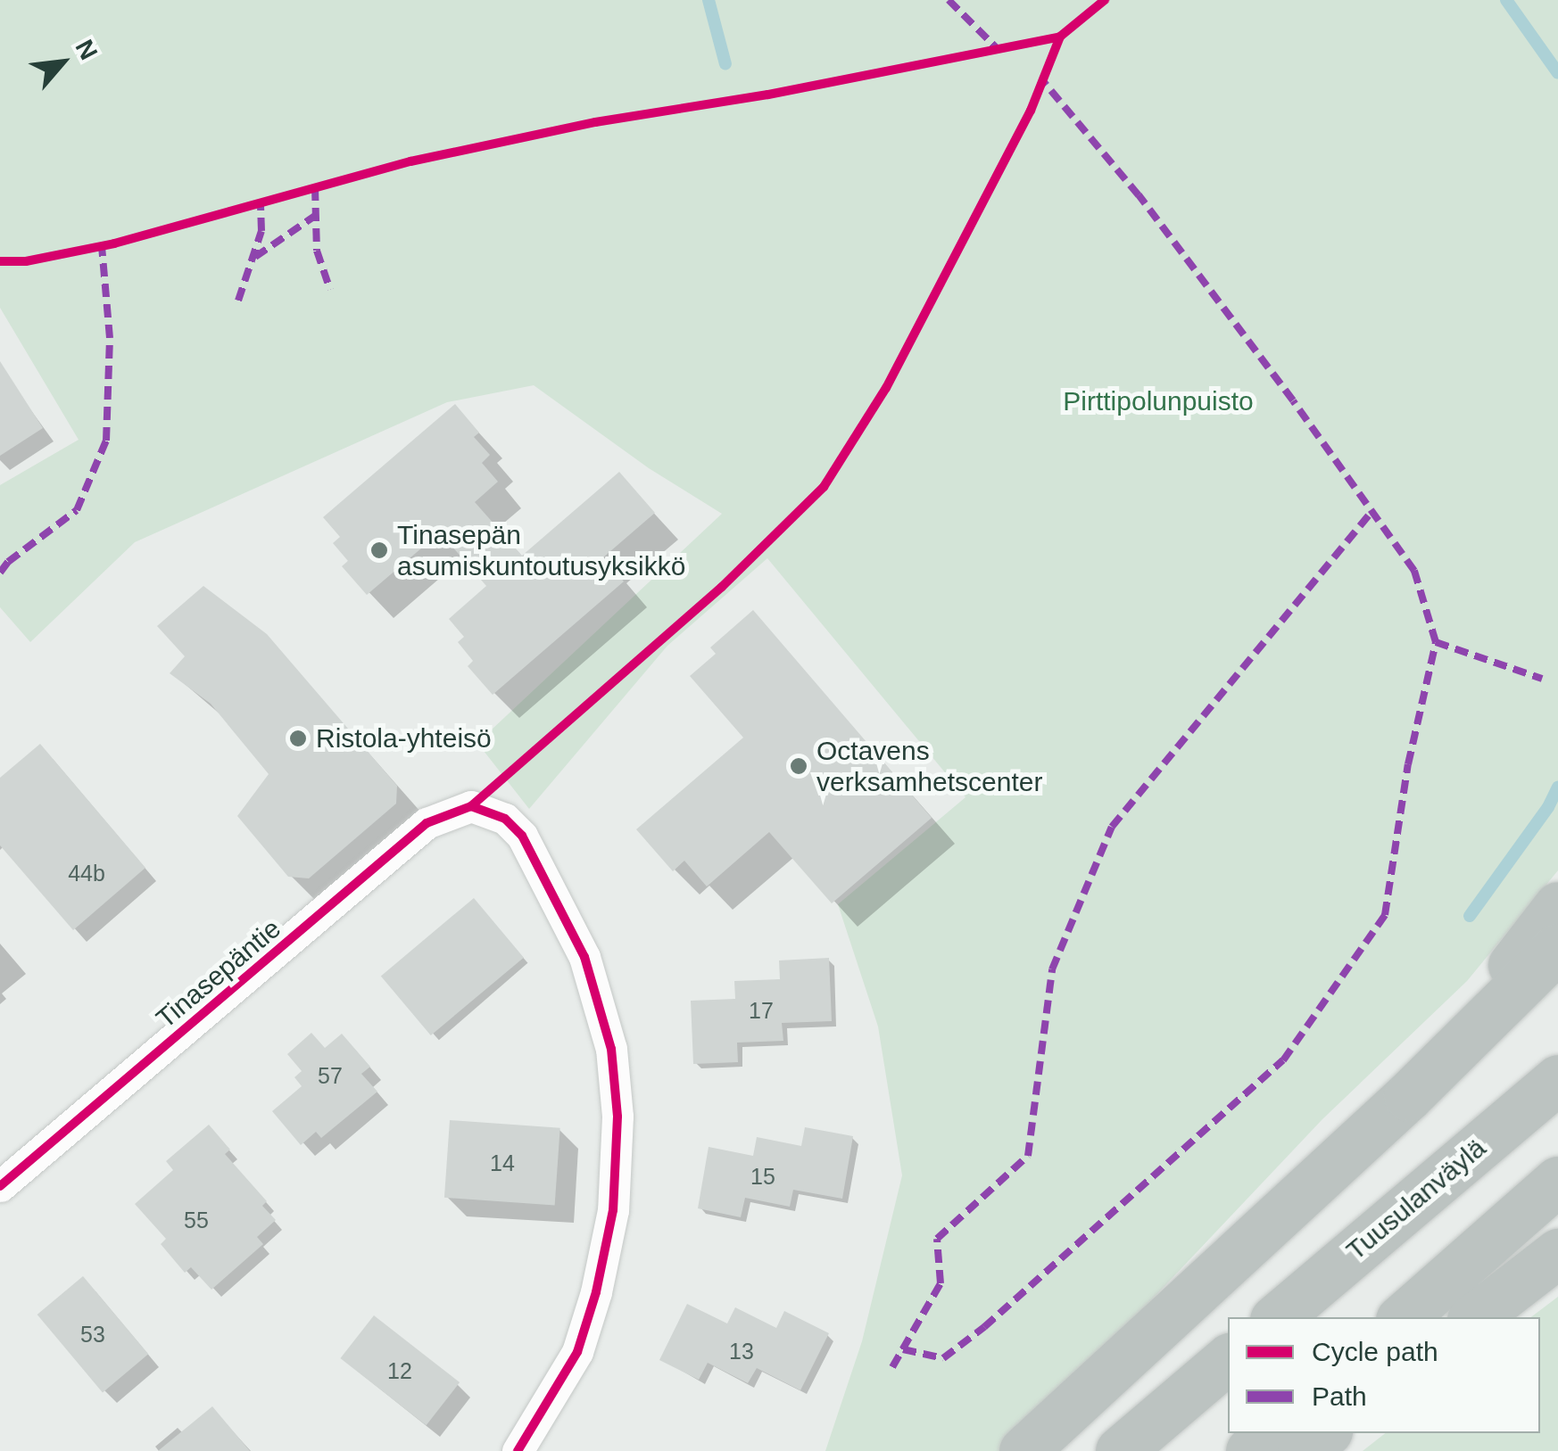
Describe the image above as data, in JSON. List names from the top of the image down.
{
  "streets": {
    "highway": ["Tuusulanväylä"],
    "street": ["Tinasepäntie"]
  },
  "parks": ["Pirttipolunpuisto"],
  "places": ["Tinasepän asumiskuntoutusyksikkö", "Ristola-yhteisö", "Octavens verksamhetscenter"],
  "house_numbers": [
    "44b",
    "17",
    "57",
    "14",
    "15",
    "55",
    "53",
    "13",
    "12"
  ],
  "legend": ["Cycle path", "Path"],
  "north": "top right"
}
